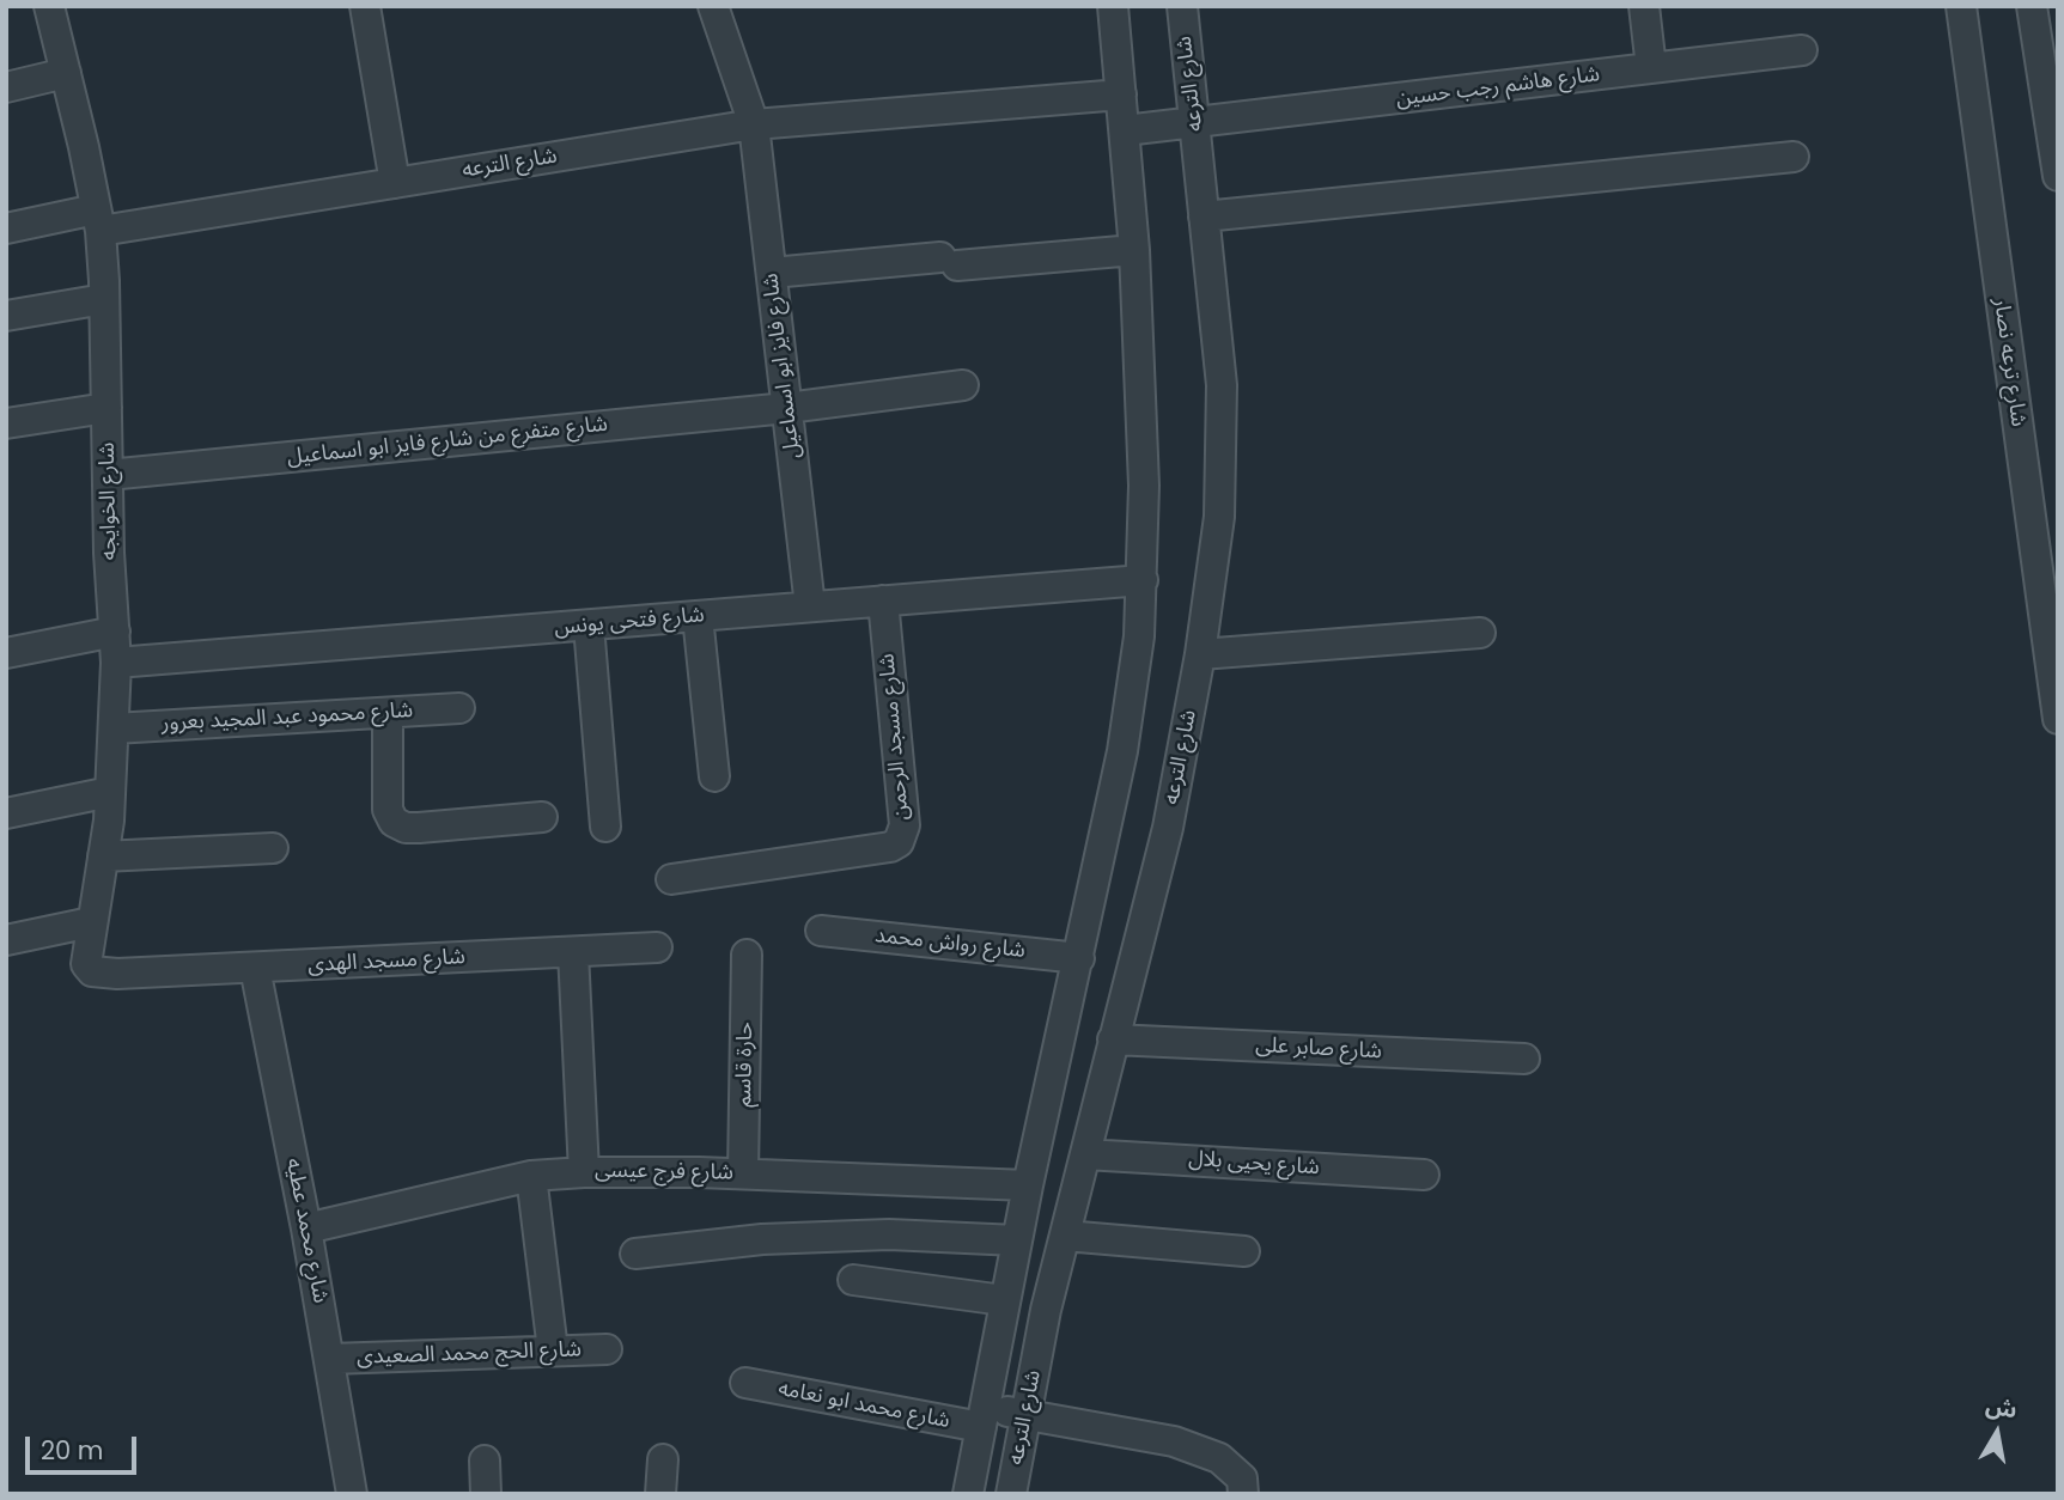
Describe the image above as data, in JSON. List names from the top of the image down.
{
  "streets": {
    "street": [
      "شارع الترعه",
      "شارع هاشم رجب حسين",
      "شارع ترعه نصار",
      "شارع فايز ابو اسماعيل",
      "شارع متفرع من شارع فايز ابو اسماعيل",
      "شارع الخوايجه",
      "شارع فتحى يونس",
      "شارع محمود عبد المجيد بعرور",
      "شارع مسجد الرحمن",
      "شارع رواش محمد",
      "شارع مسجد الهدى",
      "شارع صابر على",
      "حارة قاسم",
      "شارع يحيى بلال",
      "شارع فرج عيسى",
      "شارع محمد عطيه",
      "شارع الحج محمد الصعيدى",
      "شارع محمد ابو نعامه"
    ]
  },
  "crossings": [
    ["شارع الترعه", "شارع هاشم رجب حسين"],
    ["شارع الترعه", "شارع فايز ابو اسماعيل"],
    ["شارع الترعه", "شارع الخوايجه"],
    ["شارع الترعه", "شارع فتحى يونس"],
    ["شارع الترعه", "شارع رواش محمد"],
    ["شارع الترعه", "شارع صابر على"],
    ["شارع الترعه", "شارع يحيى بلال"],
    ["شارع الترعه", "شارع فرج عيسى"],
    ["شارع الترعه", "شارع محمد ابو نعامه"],
    ["شارع فايز ابو اسماعيل", "شارع متفرع من شارع فايز ابو اسماعيل"],
    ["شارع فايز ابو اسماعيل", "شارع فتحى يونس"],
    ["شارع متفرع من شارع فايز ابو اسماعيل", "شارع الخوايجه"],
    ["شارع الخوايجه", "شارع فتحى يونس"],
    ["شارع الخوايجه", "شارع محمود عبد المجيد بعرور"],
    ["شارع الخوايجه", "شارع مسجد الهدى"],
    ["شارع فتحى يونس", "شارع مسجد الرحمن"],
    ["شارع مسجد الهدى", "شارع محمد عطيه"],
    ["حارة قاسم", "شارع فرج عيسى"],
    ["شارع فرج عيسى", "شارع محمد عطيه"],
    ["شارع محمد عطيه", "شارع الحج محمد الصعيدى"]
  ],
  "scale_bar": "20 m",
  "north": "top"
}
